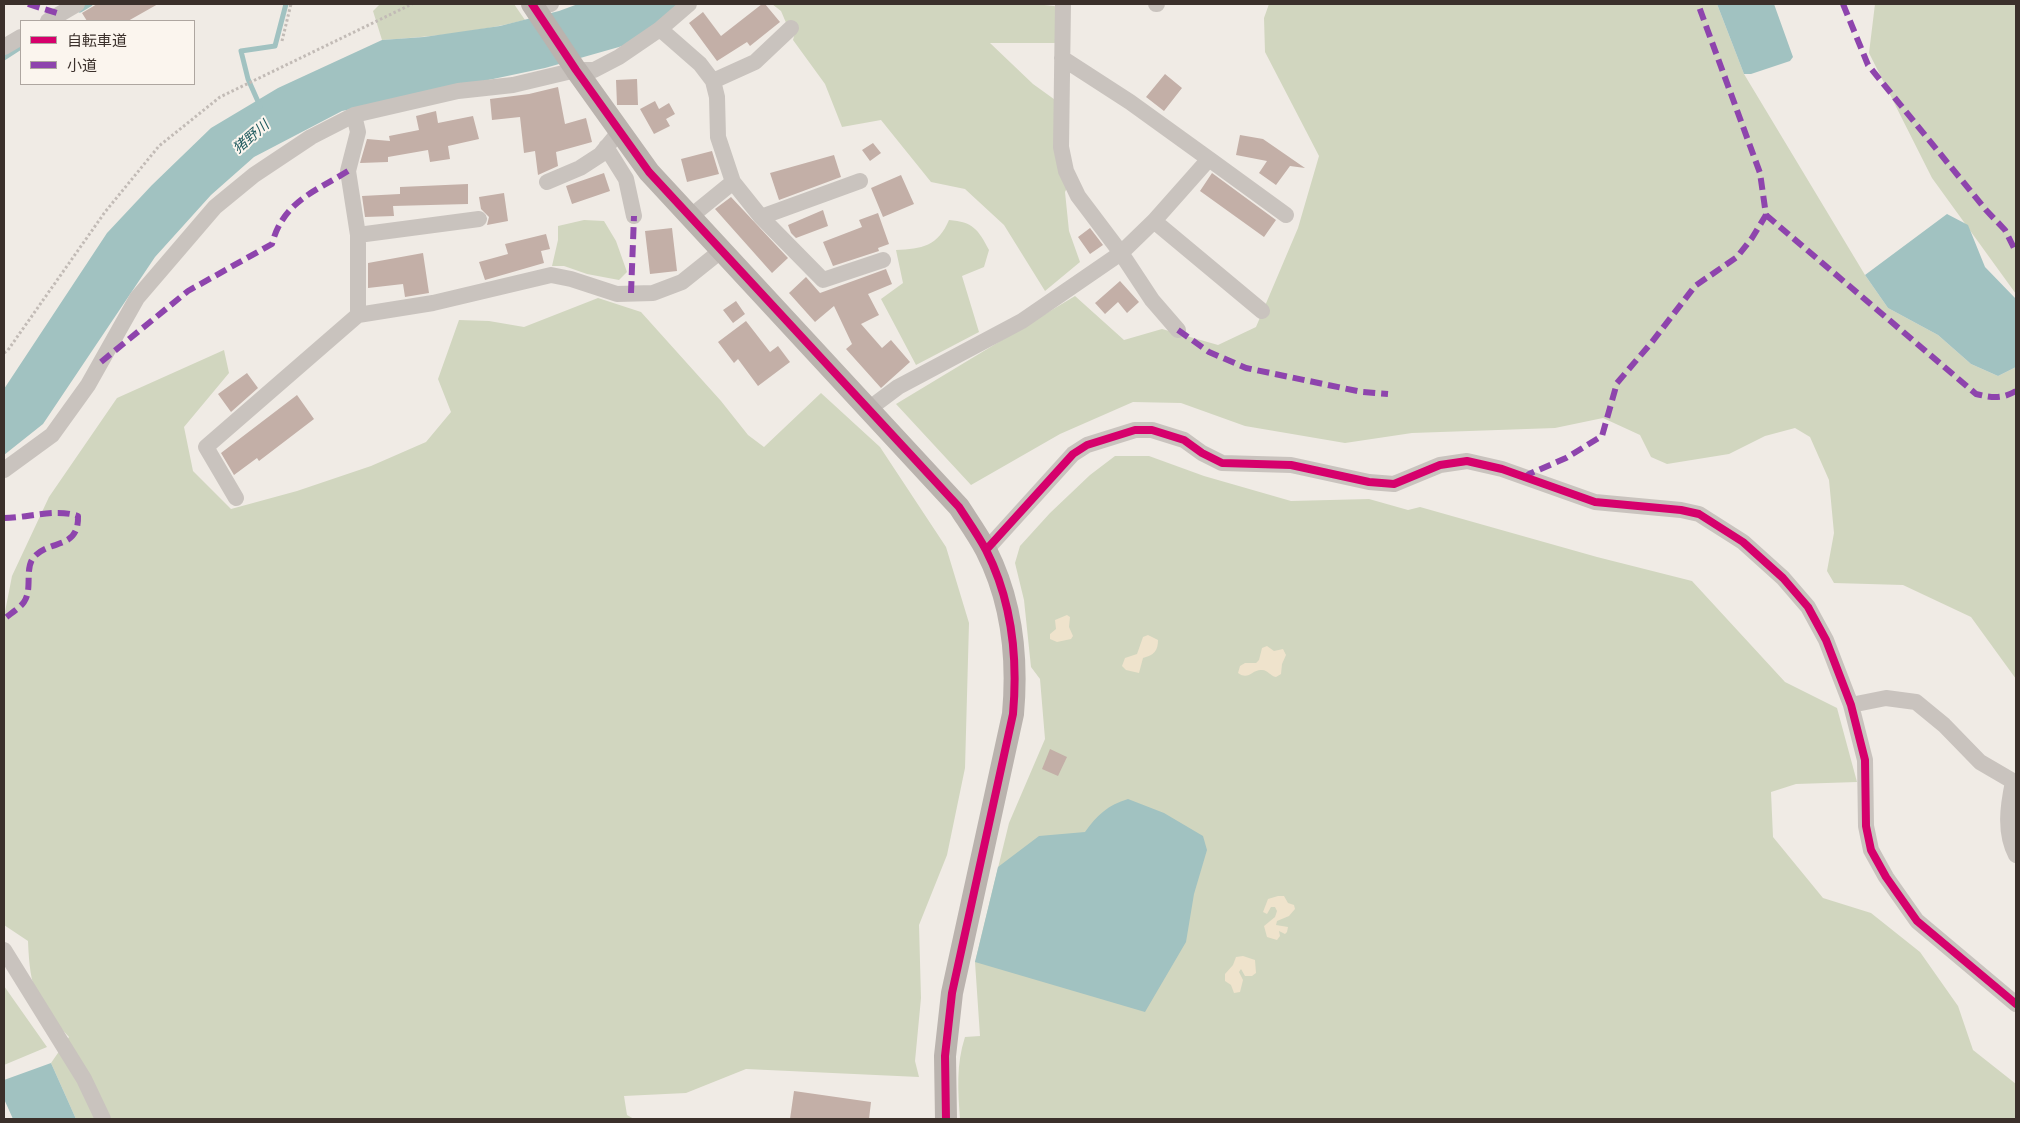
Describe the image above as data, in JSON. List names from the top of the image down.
{
  "water": ["猪野川"],
  "legend": ["自転車道", "小道"]
}
